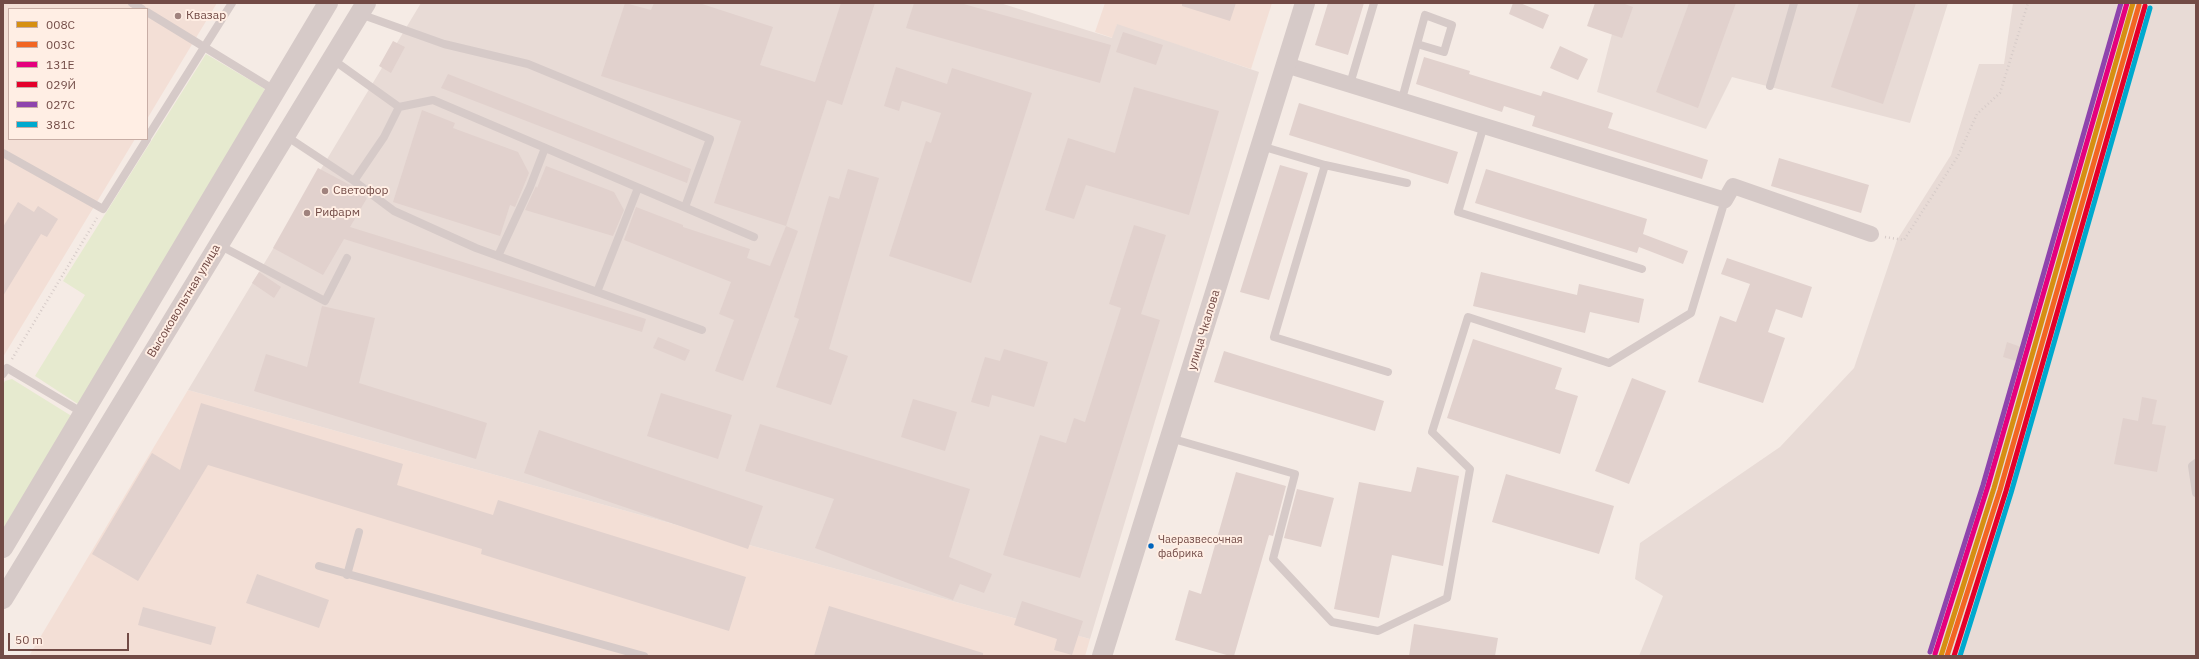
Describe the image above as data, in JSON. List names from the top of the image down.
{
  "streets": {
    "street": ["Высоковольтная улица", "улица Чкалова"]
  },
  "places": [
    "Квазар",
    "Светофор",
    "Рифарм",
    "Чаеразвесочная фабрика"
  ],
  "lines": [
    "transit line 008С",
    "transit line 131Е",
    "transit line 027С",
    "transit line 003С",
    "transit line 029Й",
    "transit line 381С"
  ],
  "legend": [
    "008С",
    "003С",
    "131Е",
    "029Й",
    "027С",
    "381С"
  ],
  "scale_bar": "50 m"
}
